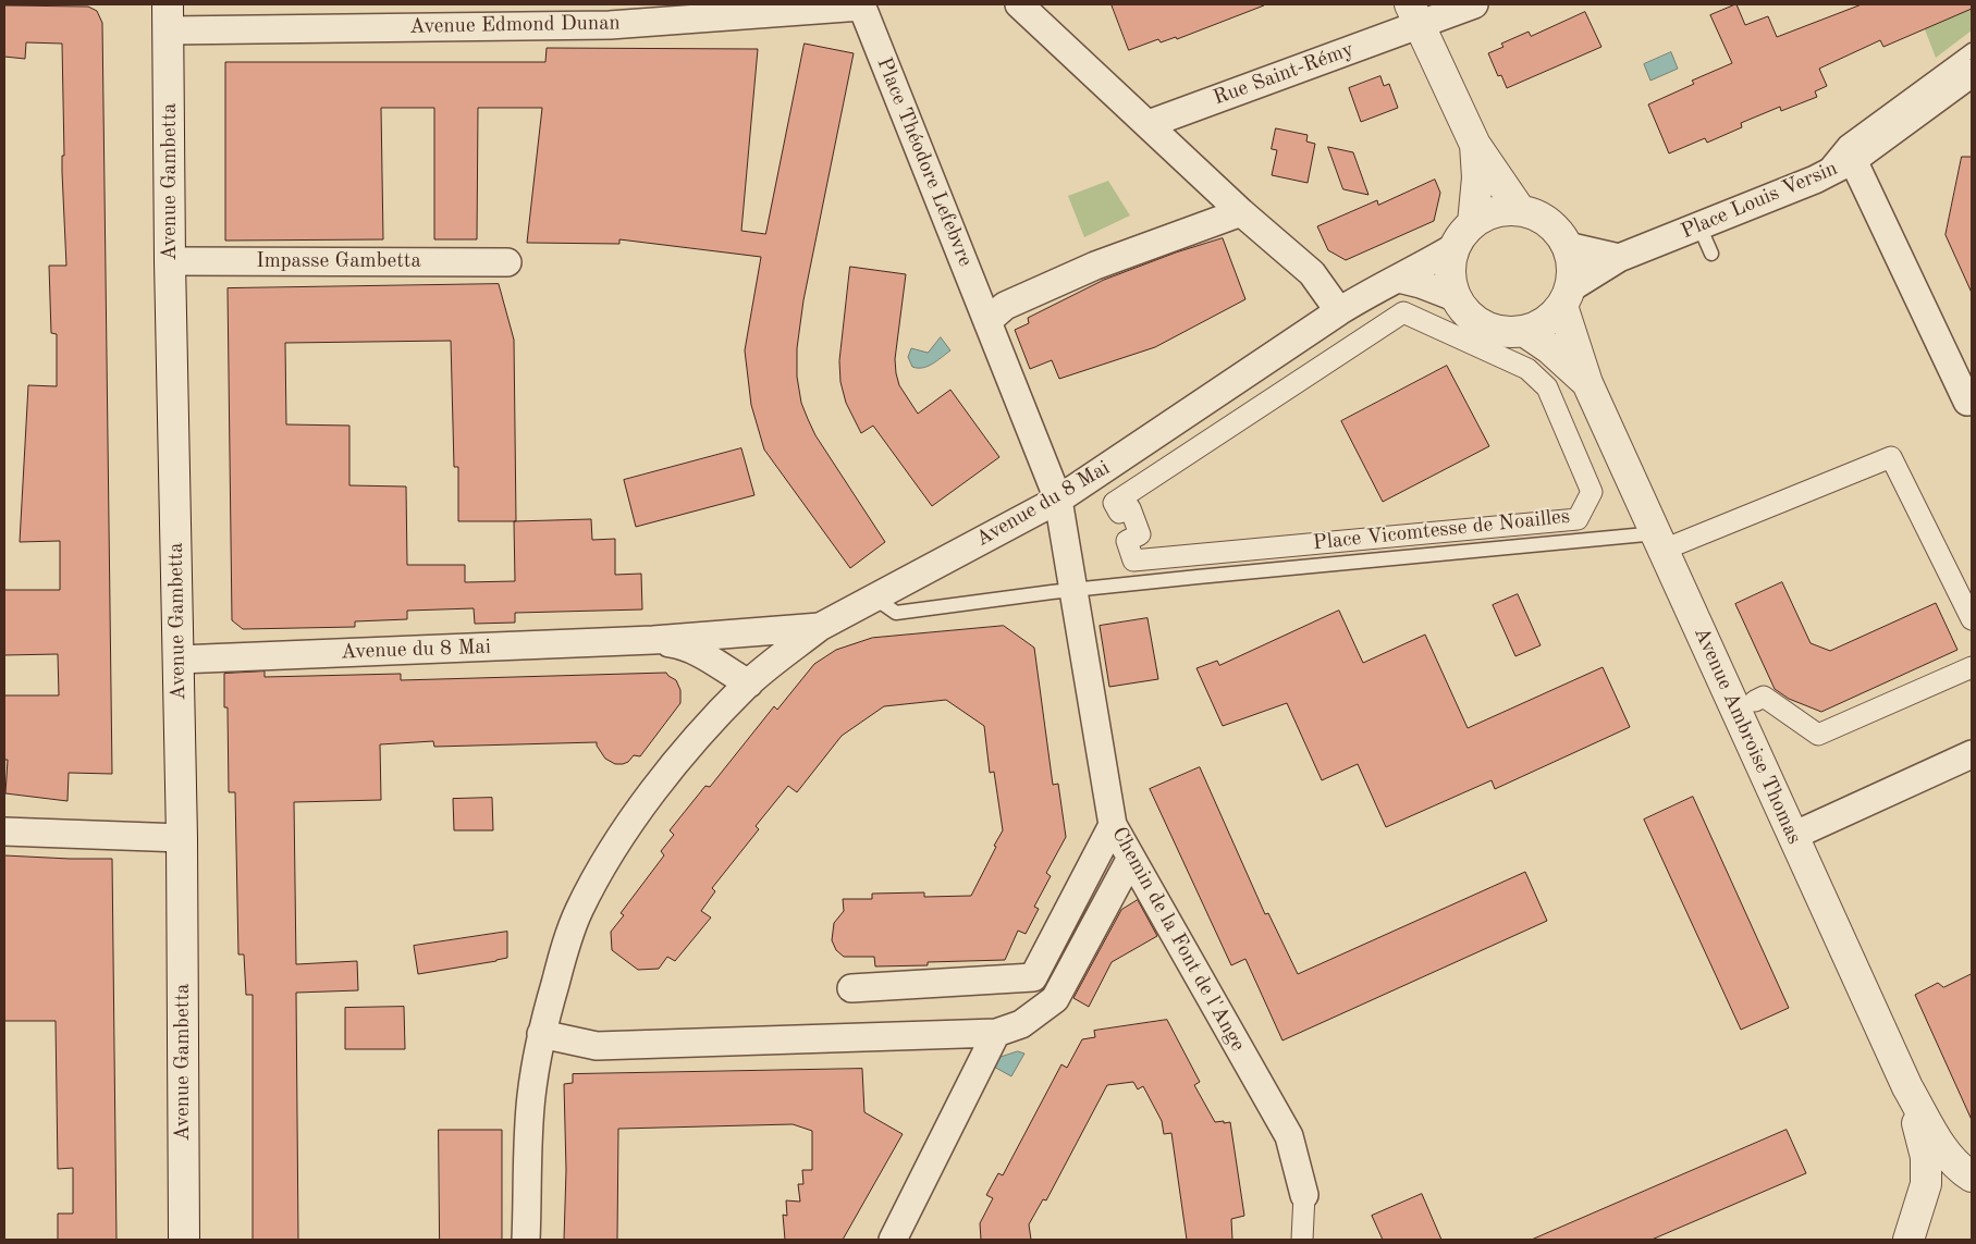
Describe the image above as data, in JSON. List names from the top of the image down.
{
  "streets": {
    "street": [
      "Avenue Edmond Dunan",
      "Rue Saint-Rémy",
      "Place Théodore Lefebvre",
      "Avenue Gambetta",
      "Place Louis Versin",
      "Impasse Gambetta",
      "Avenue du 8 Mai",
      "Place Vicomtesse de Noailles",
      "Avenue Ambroise Thomas",
      "Chemin de la Font de l'Ange"
    ]
  },
  "crossings": [
    ["Avenue Edmond Dunan", "Place Théodore Lefebvre"],
    ["Avenue Edmond Dunan", "Avenue Gambetta"],
    ["Place Théodore Lefebvre", "Avenue du 8 Mai"],
    ["Place Théodore Lefebvre", "Chemin de la Font de l'Ange"],
    ["Avenue Gambetta", "Impasse Gambetta"],
    ["Avenue Gambetta", "Avenue du 8 Mai"],
    ["Place Louis Versin", "Avenue du 8 Mai"],
    ["Place Louis Versin", "Avenue Ambroise Thomas"],
    ["Avenue du 8 Mai", "Place Vicomtesse de Noailles"],
    ["Avenue du 8 Mai", "Avenue Ambroise Thomas"],
    ["Avenue du 8 Mai", "Chemin de la Font de l'Ange"],
    ["Place Vicomtesse de Noailles", "Avenue Ambroise Thomas"],
    ["Place Vicomtesse de Noailles", "Chemin de la Font de l'Ange"]
  ]
}
